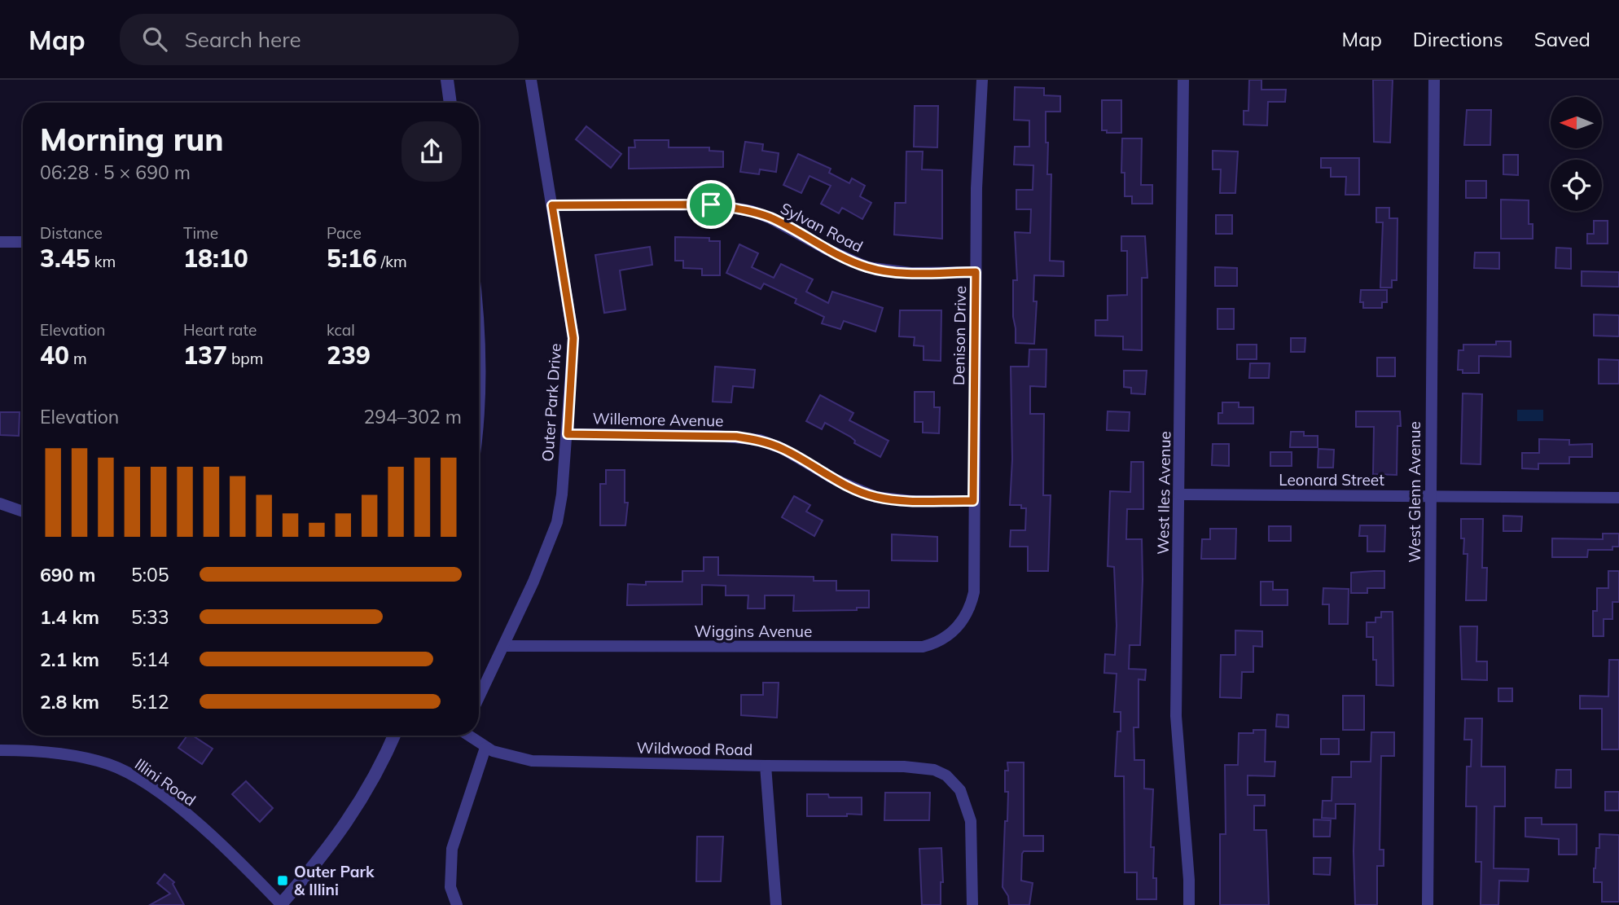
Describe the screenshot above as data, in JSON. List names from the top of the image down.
{
  "streets": {
    "street": [
      "Sylvan Road",
      "Denison Drive",
      "Outer Park Drive",
      "Willemore Avenue",
      "Leonard Street",
      "West Glenn Avenue",
      "West Iles Avenue",
      "Wiggins Avenue",
      "Wildwood Road",
      "Illini Road"
    ]
  },
  "crossings": [
    ["Sylvan Road", "Denison Drive"],
    ["Sylvan Road", "Outer Park Drive"],
    ["Denison Drive", "Willemore Avenue"],
    ["Denison Drive", "Wiggins Avenue"],
    ["Outer Park Drive", "Willemore Avenue"],
    ["Outer Park Drive", "Wiggins Avenue"],
    ["Leonard Street", "West Glenn Avenue"],
    ["Leonard Street", "West Iles Avenue"]
  ],
  "places": {
    "transit": ["Outer Park & Illini"]
  },
  "north": "left",
  "page": {
    "header": "Map",
    "search": "Search here",
    "nav": ["Map", "Directions", "Saved"],
    "heading": ["Morning run", "06:28 · 5 × 690 m"],
    "stats": [
      ["Distance", "3.45 km"],
      ["Time", "18:10"],
      ["Pace", "5:16 /km"],
      ["Elevation", "40 m"],
      ["Heart rate", "137 bpm"],
      ["kcal", "239"]
    ],
    "chart": ["Elevation", "294–302 m"],
    "list": [
      {
        "name": "690 m",
        "note": "5:05"
      },
      {
        "name": "1.4 km",
        "note": "5:33"
      },
      {
        "name": "2.1 km",
        "note": "5:14"
      },
      {
        "name": "2.8 km",
        "note": "5:12"
      }
    ]
  }
}
